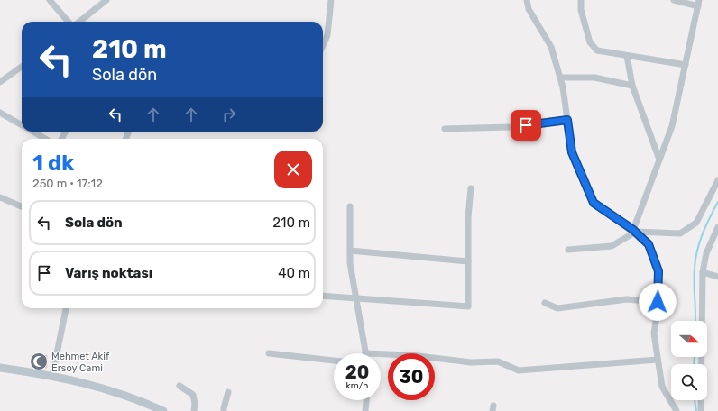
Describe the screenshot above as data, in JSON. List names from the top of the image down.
{
  "places": {
    "mosque": ["Mehmet Akif Ersoy Cami"]
  },
  "north": "right",
  "page": {
    "turn": ["210 m", "Sola dön"],
    "heading": ["1 dk", "250 m · 17:12"],
    "list": [
      {
        "name": "Sola dön",
        "value": "210 m"
      },
      {
        "name": "Varış noktası",
        "value": "40 m"
      }
    ],
    "speed": "20 km/h",
    "limit": "30"
  }
}
